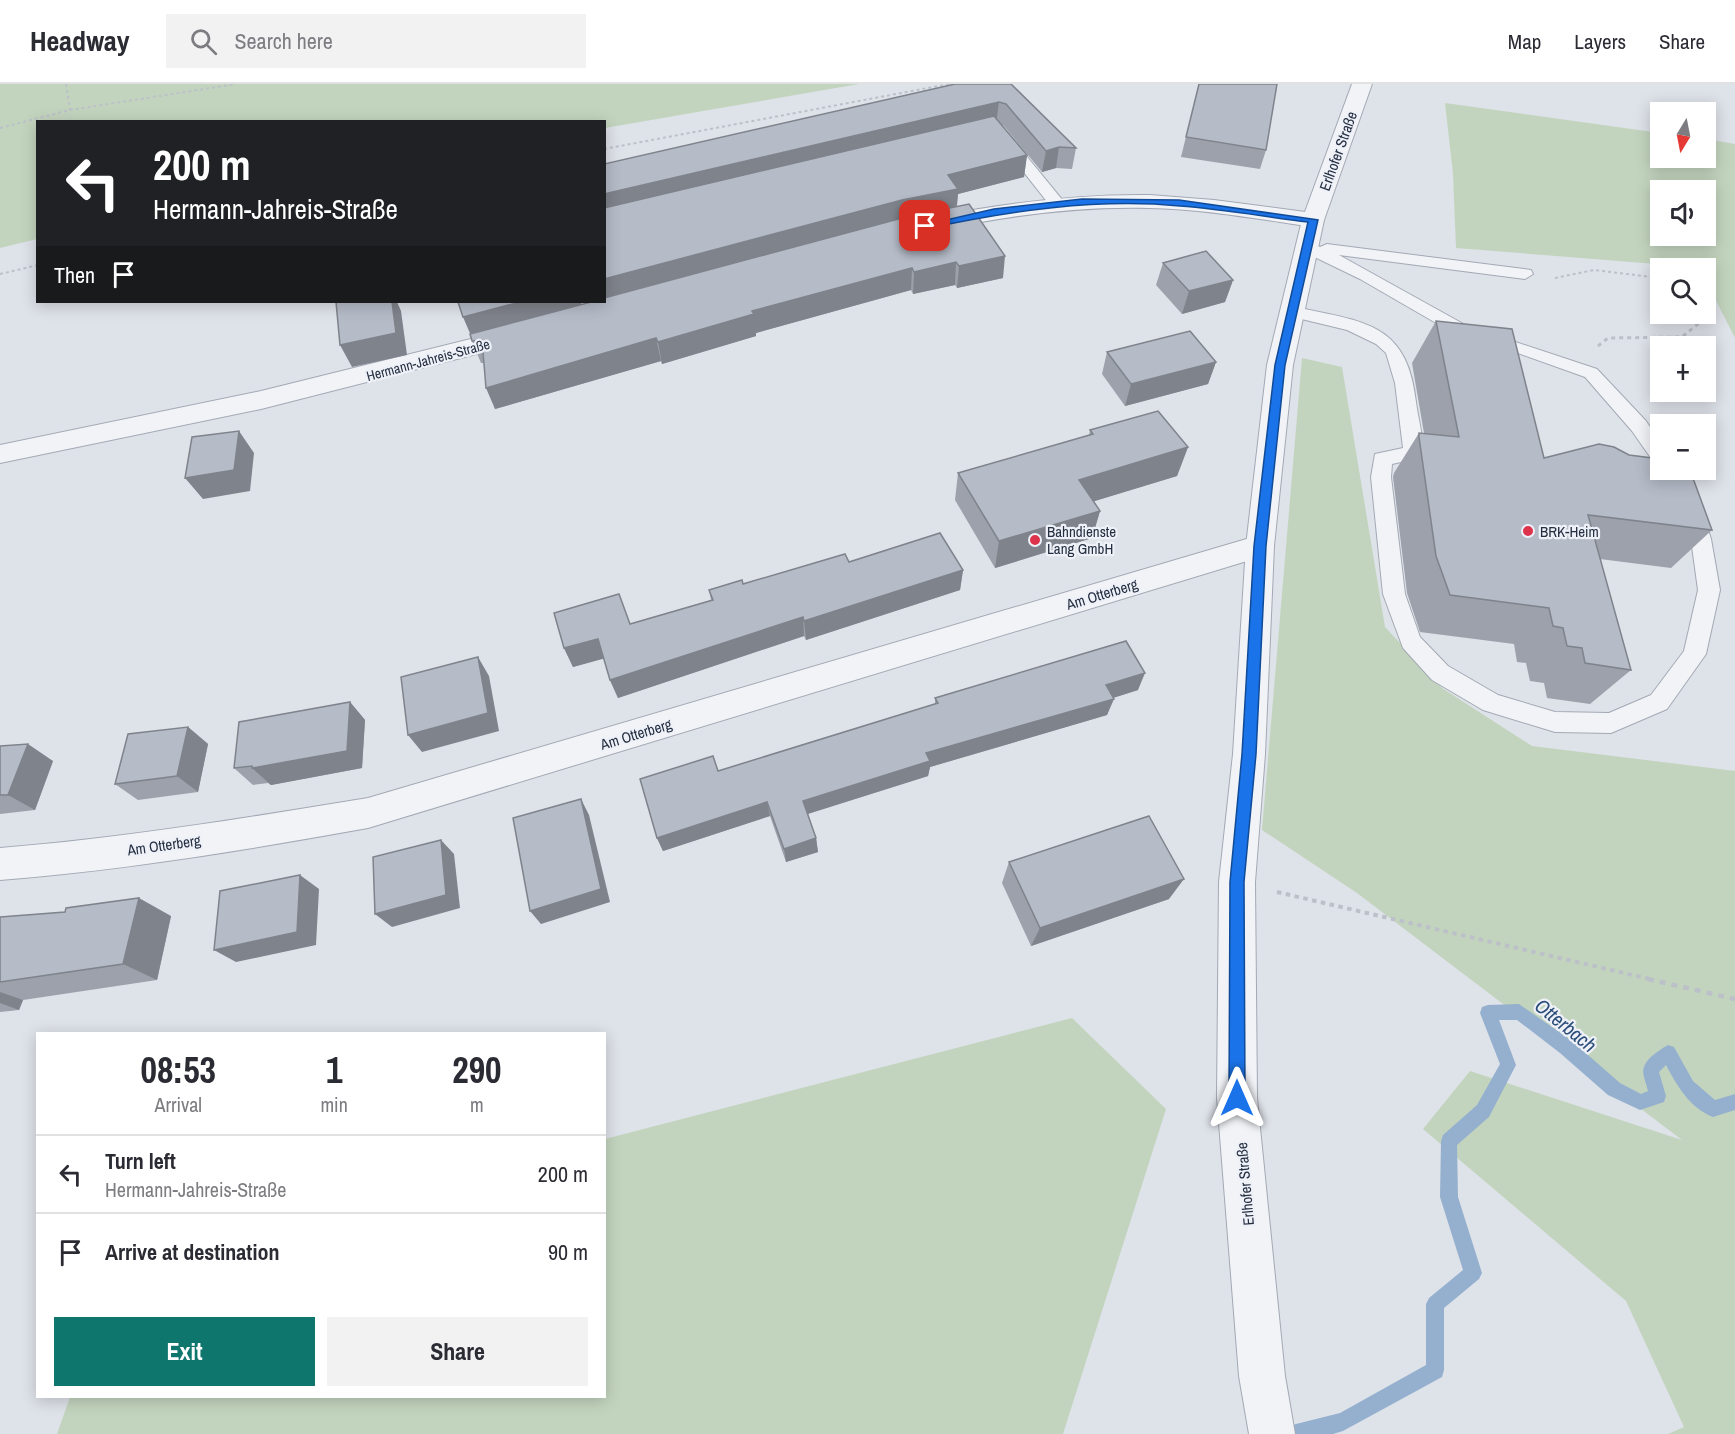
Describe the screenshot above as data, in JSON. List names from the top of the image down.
{
  "streets": {
    "street": ["Erlhofer Straße", "Hermann-Jahreis-Straße", "Am Otterberg"]
  },
  "crossings": [
    ["Erlhofer Straße", "Am Otterberg"]
  ],
  "water": ["Otterbach"],
  "places": ["BRK-Heim", "Bahndienste Lang GmbH"],
  "north": "bottom",
  "page": {
    "header": "Headway",
    "search": "Search here",
    "nav": ["Map", "Layers", "Share"],
    "map_buttons": ["+", "−"],
    "turn": ["200 m", "Hermann-Jahreis-Straße"],
    "then": "Then",
    "eta": [
      "08:53",
      "Arrival",
      "1",
      "min",
      "290",
      "m"
    ],
    "list": [
      {
        "name": "Turn left",
        "note": "Hermann-Jahreis-Straße",
        "value": "200 m"
      },
      {
        "name": "Arrive at destination",
        "value": "90 m"
      }
    ],
    "buttons": ["Exit", "Share"]
  }
}
